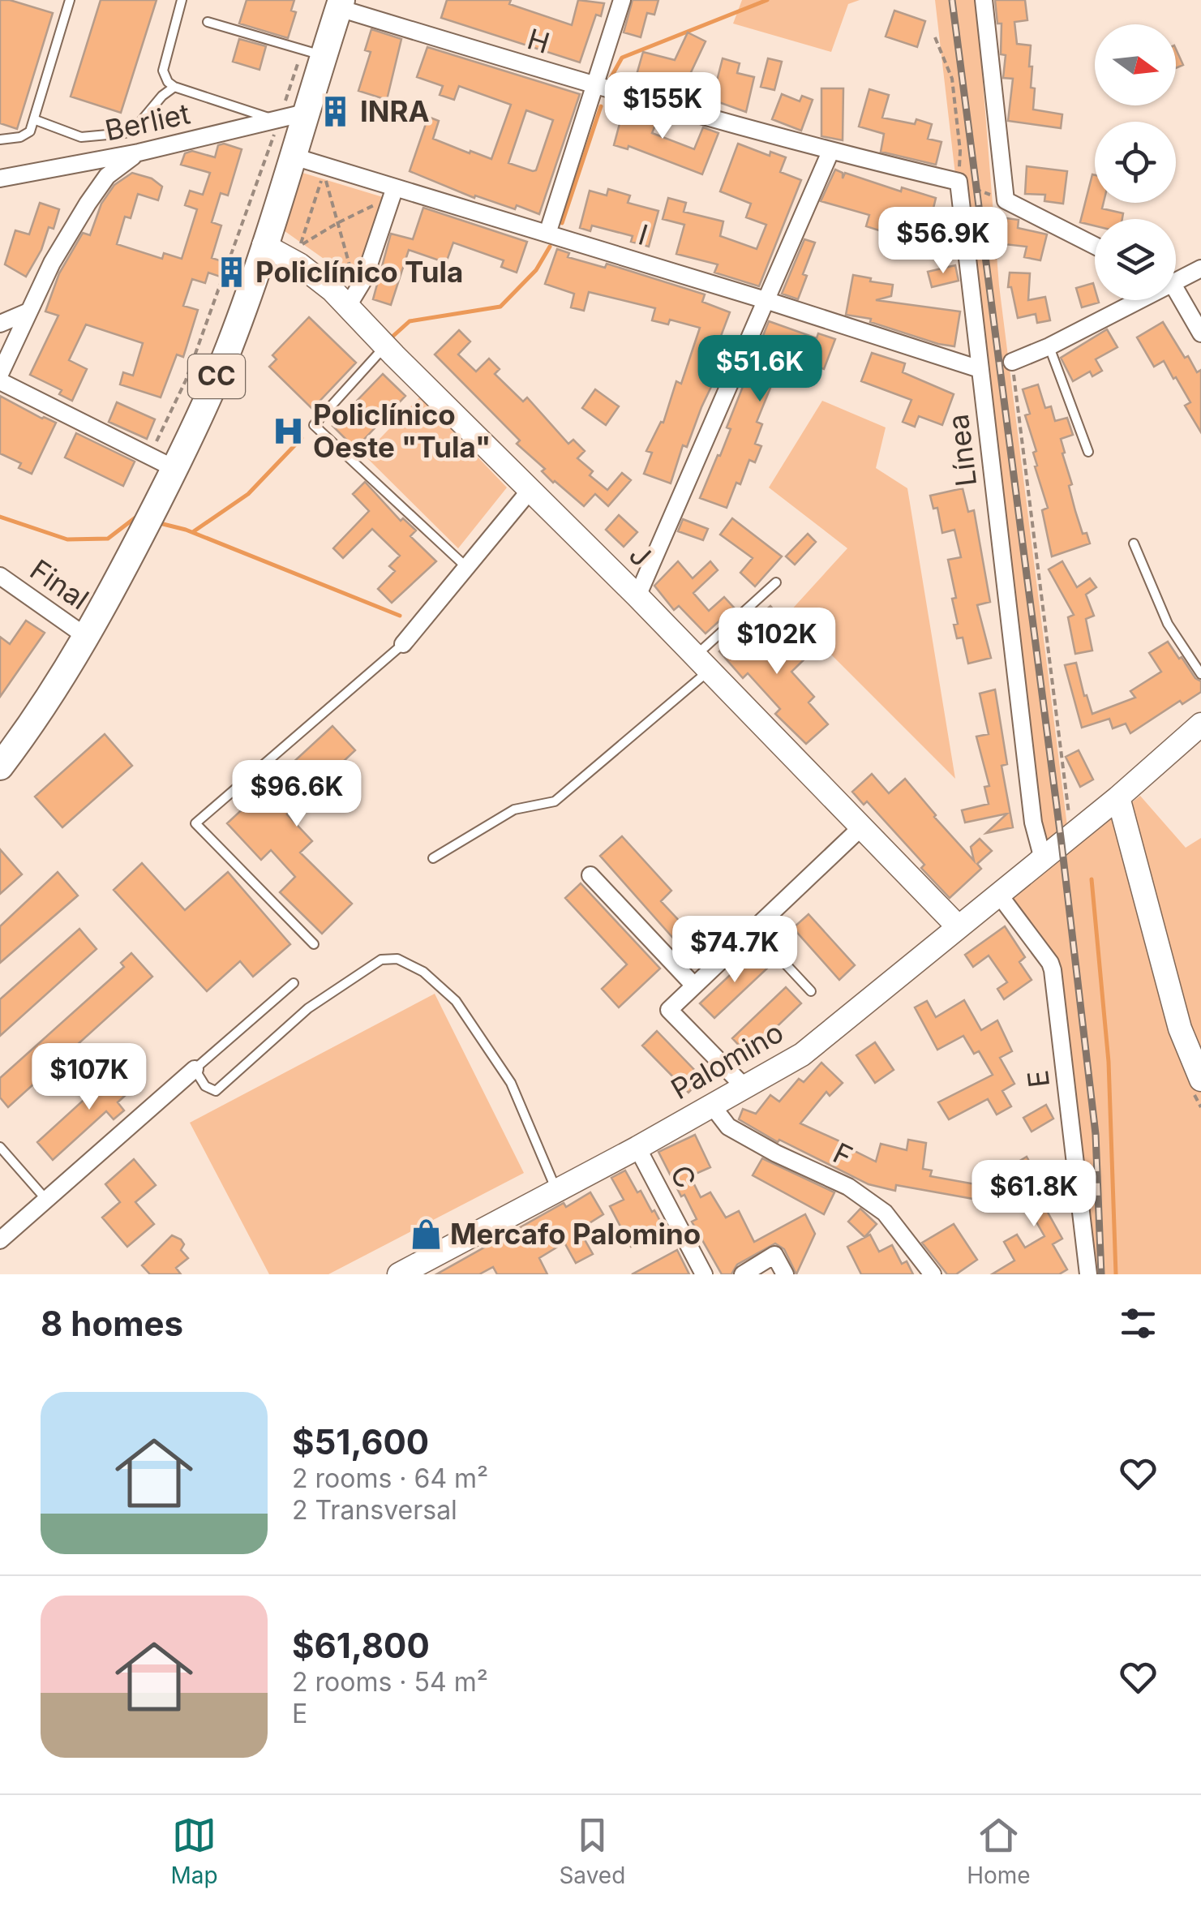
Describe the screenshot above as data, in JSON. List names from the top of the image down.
{
  "streets": {
    "main road": ["CC", "J", "Palomino"],
    "street": [
      "H",
      "Berliet",
      "I",
      "Línea",
      "Final",
      "E",
      "F",
      "C"
    ]
  },
  "crossings": [
    ["H", "CC"],
    ["H", "Línea"],
    ["Berliet", "CC"],
    ["I", "CC"],
    ["I", "Línea"],
    ["CC", "J"],
    ["CC", "Final"],
    ["Línea", "Palomino"],
    ["J", "Palomino"],
    ["Palomino", "E"],
    ["Palomino", "F"],
    ["Palomino", "C"]
  ],
  "places": {
    "building": ["INRA", "Policlínico Tula"],
    "hospital": ["Policlínico Oeste \"Tula\""],
    "shop": ["Mercafo Palomino"]
  },
  "north": "right",
  "page": {
    "price": [
      "$155K",
      "$56.9K",
      "$51.6K",
      "$102K",
      "$96.6K",
      "$74.7K",
      "$107K",
      "$61.8K"
    ],
    "heading": "8 homes",
    "list": [
      {
        "name": "$51,600",
        "note": "2 rooms · 64 m² · 2 Transversal"
      },
      {
        "name": "$61,800",
        "note": "2 rooms · 54 m² · E"
      }
    ],
    "tabs": ["Map", "Saved", "Home"]
  }
}
